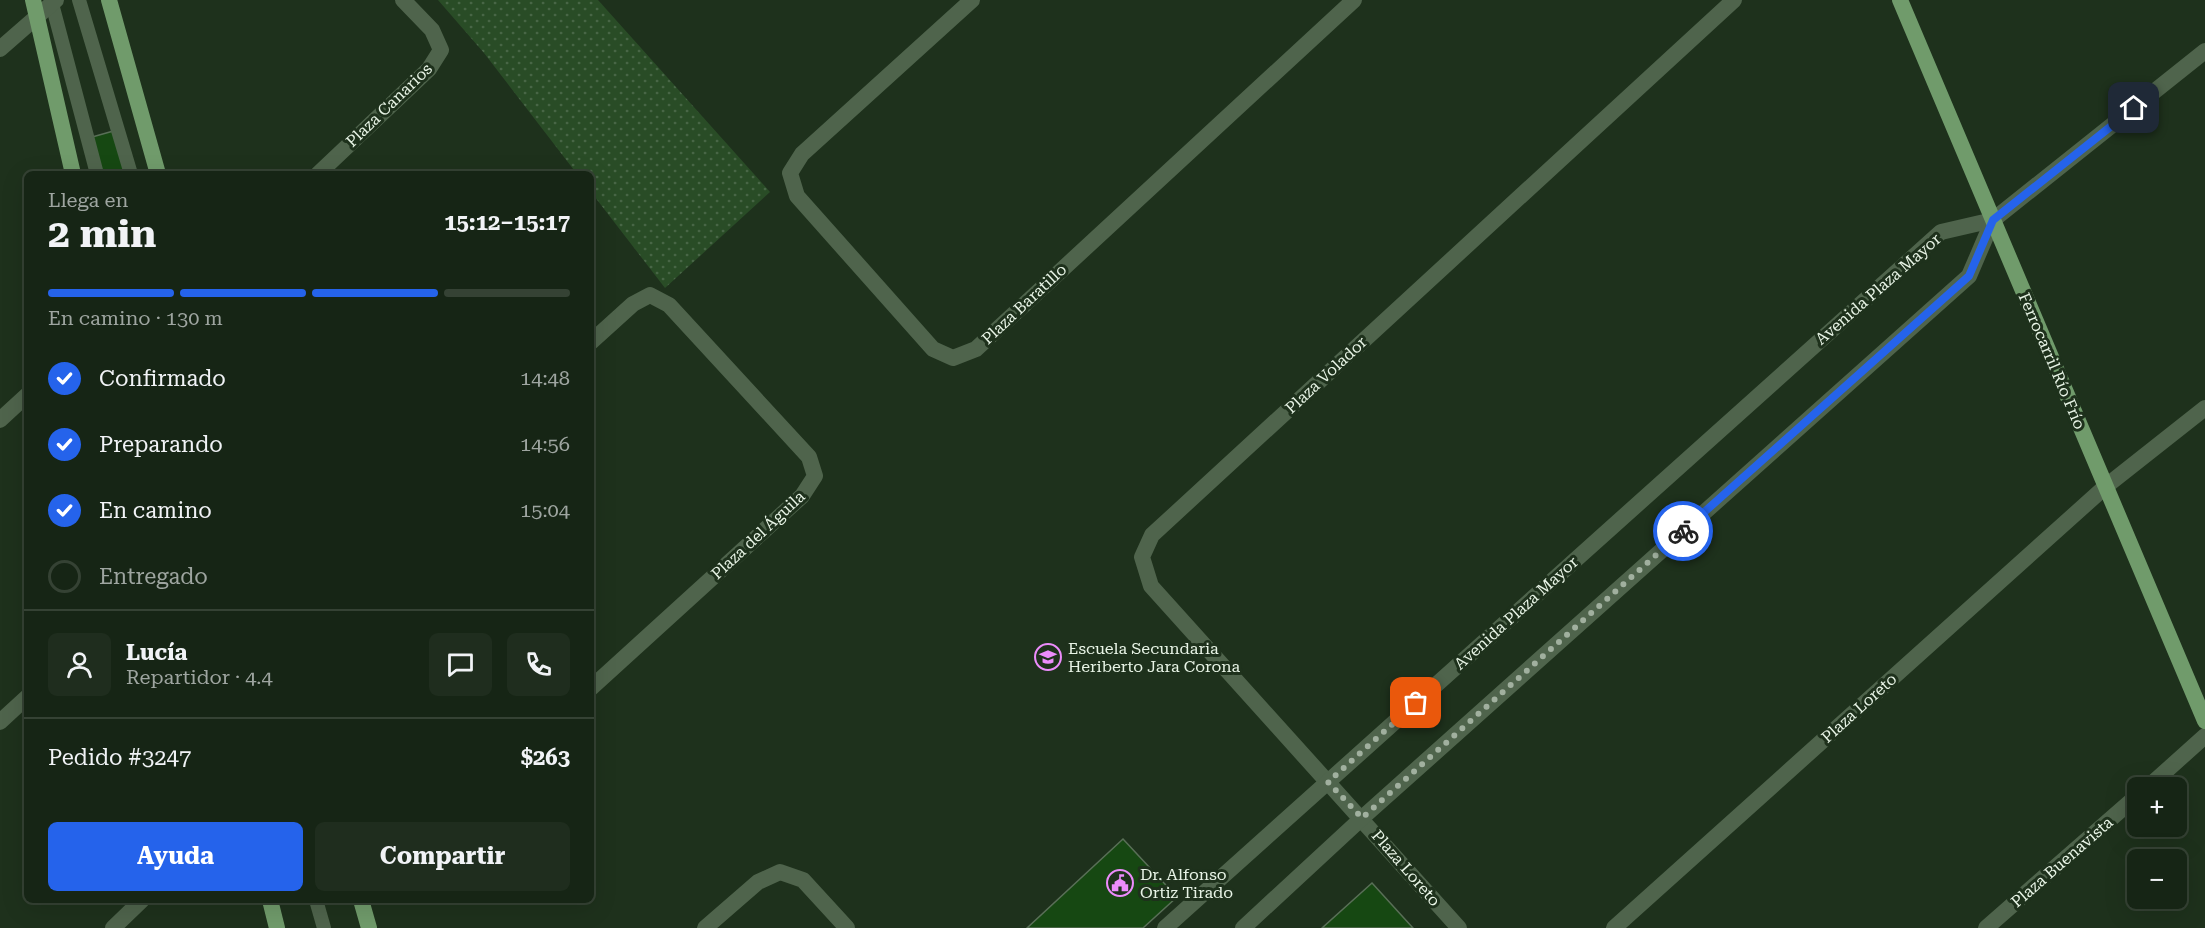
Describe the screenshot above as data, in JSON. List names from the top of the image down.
{
  "streets": {
    "main road": ["Ferrocarril Río Frío"],
    "street": [
      "Plaza Canarios",
      "Avenida Plaza Mayor",
      "Plaza Baratillo",
      "Plaza Volador",
      "Plaza del Águila",
      "Plaza Loreto",
      "Plaza Buenavista"
    ]
  },
  "crossings": [
    ["Avenida Plaza Mayor", "Ferrocarril Río Frío"],
    ["Avenida Plaza Mayor", "Plaza Volador"],
    ["Avenida Plaza Mayor", "Plaza Loreto"],
    ["Ferrocarril Río Frío", "Plaza Loreto"],
    ["Plaza Volador", "Plaza Loreto"]
  ],
  "places": {
    "school or university": ["Escuela Secundaria Heriberto Jara Corona"],
    "public building": ["Dr. Alfonso Ortiz Tirado"]
  },
  "page": {
    "heading": ["2 min", "Llega en", "15:12–15:17"],
    "panel": [
      "Lucía",
      "Repartidor · 4.4",
      "Pedido #3247",
      "$263"
    ],
    "bar": "En camino · 130 m",
    "list": [
      ["Confirmado", "14:48"],
      ["Preparando", "14:56"],
      ["En camino", "15:04"],
      "Entregado"
    ],
    "map_buttons": ["+", "−"],
    "buttons": ["Ayuda", "Compartir"]
  }
}
